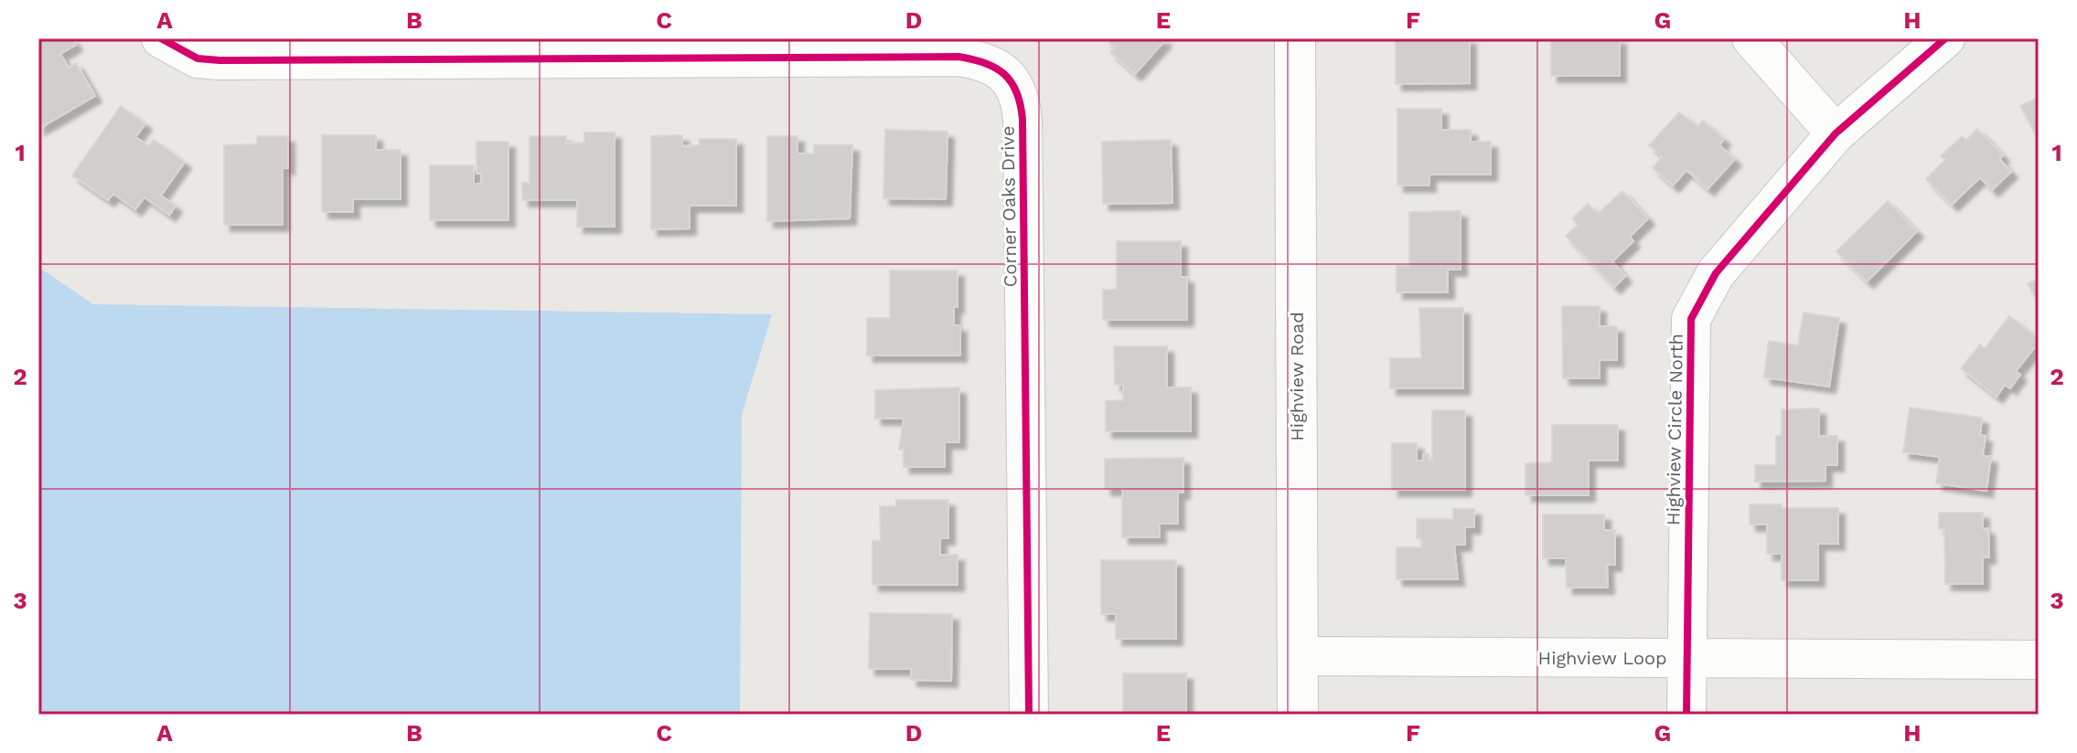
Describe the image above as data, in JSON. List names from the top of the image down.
{
  "streets": {
    "street": [
      "Corner Oaks Drive",
      "Highview Road",
      "Highview Circle North",
      "Highview Loop"
    ]
  },
  "crossings": [
    ["Highview Road", "Highview Loop"],
    ["Highview Circle North", "Highview Loop"]
  ],
  "grid": {
    "columns": [
      "A",
      "B",
      "C",
      "D",
      "E",
      "F",
      "G",
      "H"
    ],
    "rows": ["1", "2", "3"]
  }
}
